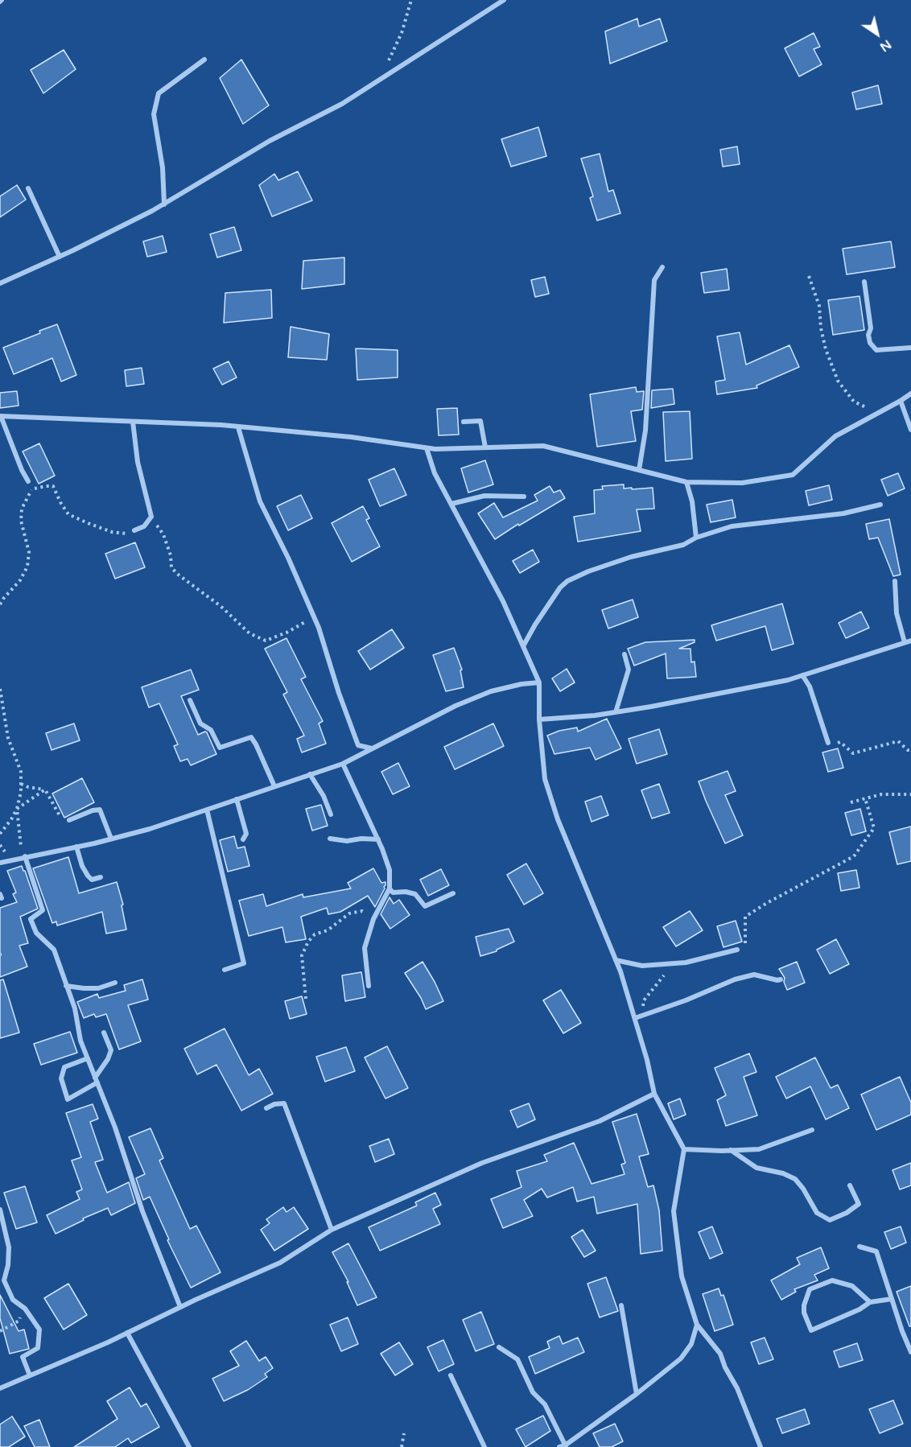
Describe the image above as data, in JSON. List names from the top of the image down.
{
  "north": "bottom right"
}
